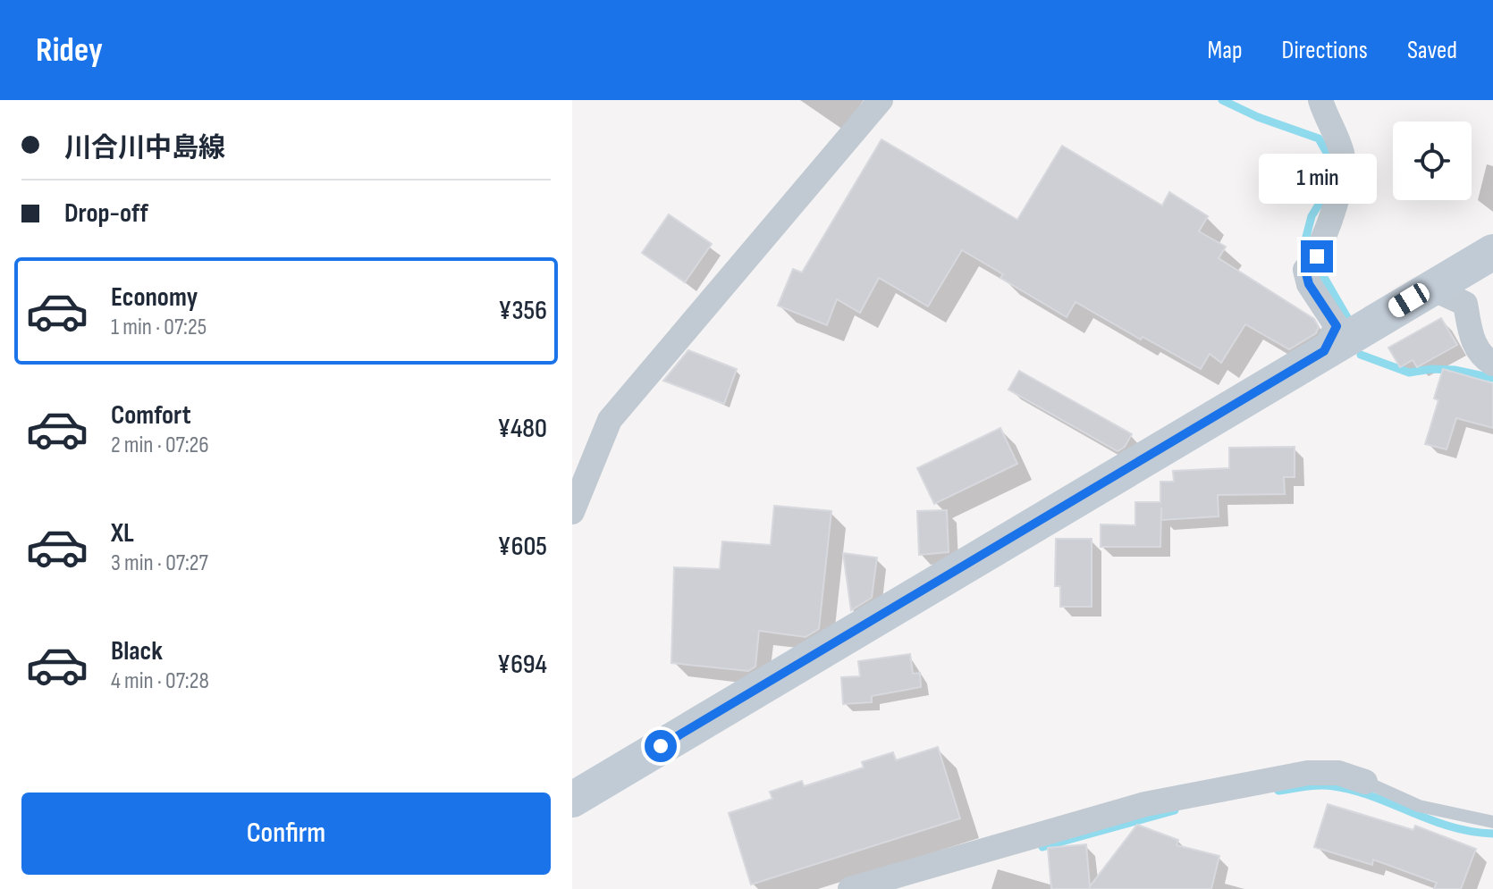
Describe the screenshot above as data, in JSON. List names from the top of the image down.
{
  "page": {
    "header": "Ridey",
    "nav": ["Map", "Directions", "Saved"],
    "banner": ["川合川中島線", "Drop-off"],
    "bubble": "1 min",
    "list": [
      {
        "name": "Economy",
        "note": "1 min · 07:25",
        "value": "¥356"
      },
      {
        "name": "Comfort",
        "note": "2 min · 07:26",
        "value": "¥480"
      },
      {
        "name": "XL",
        "note": "3 min · 07:27",
        "value": "¥605"
      },
      {
        "name": "Black",
        "note": "4 min · 07:28",
        "value": "¥694"
      }
    ],
    "buttons": "Confirm"
  }
}
